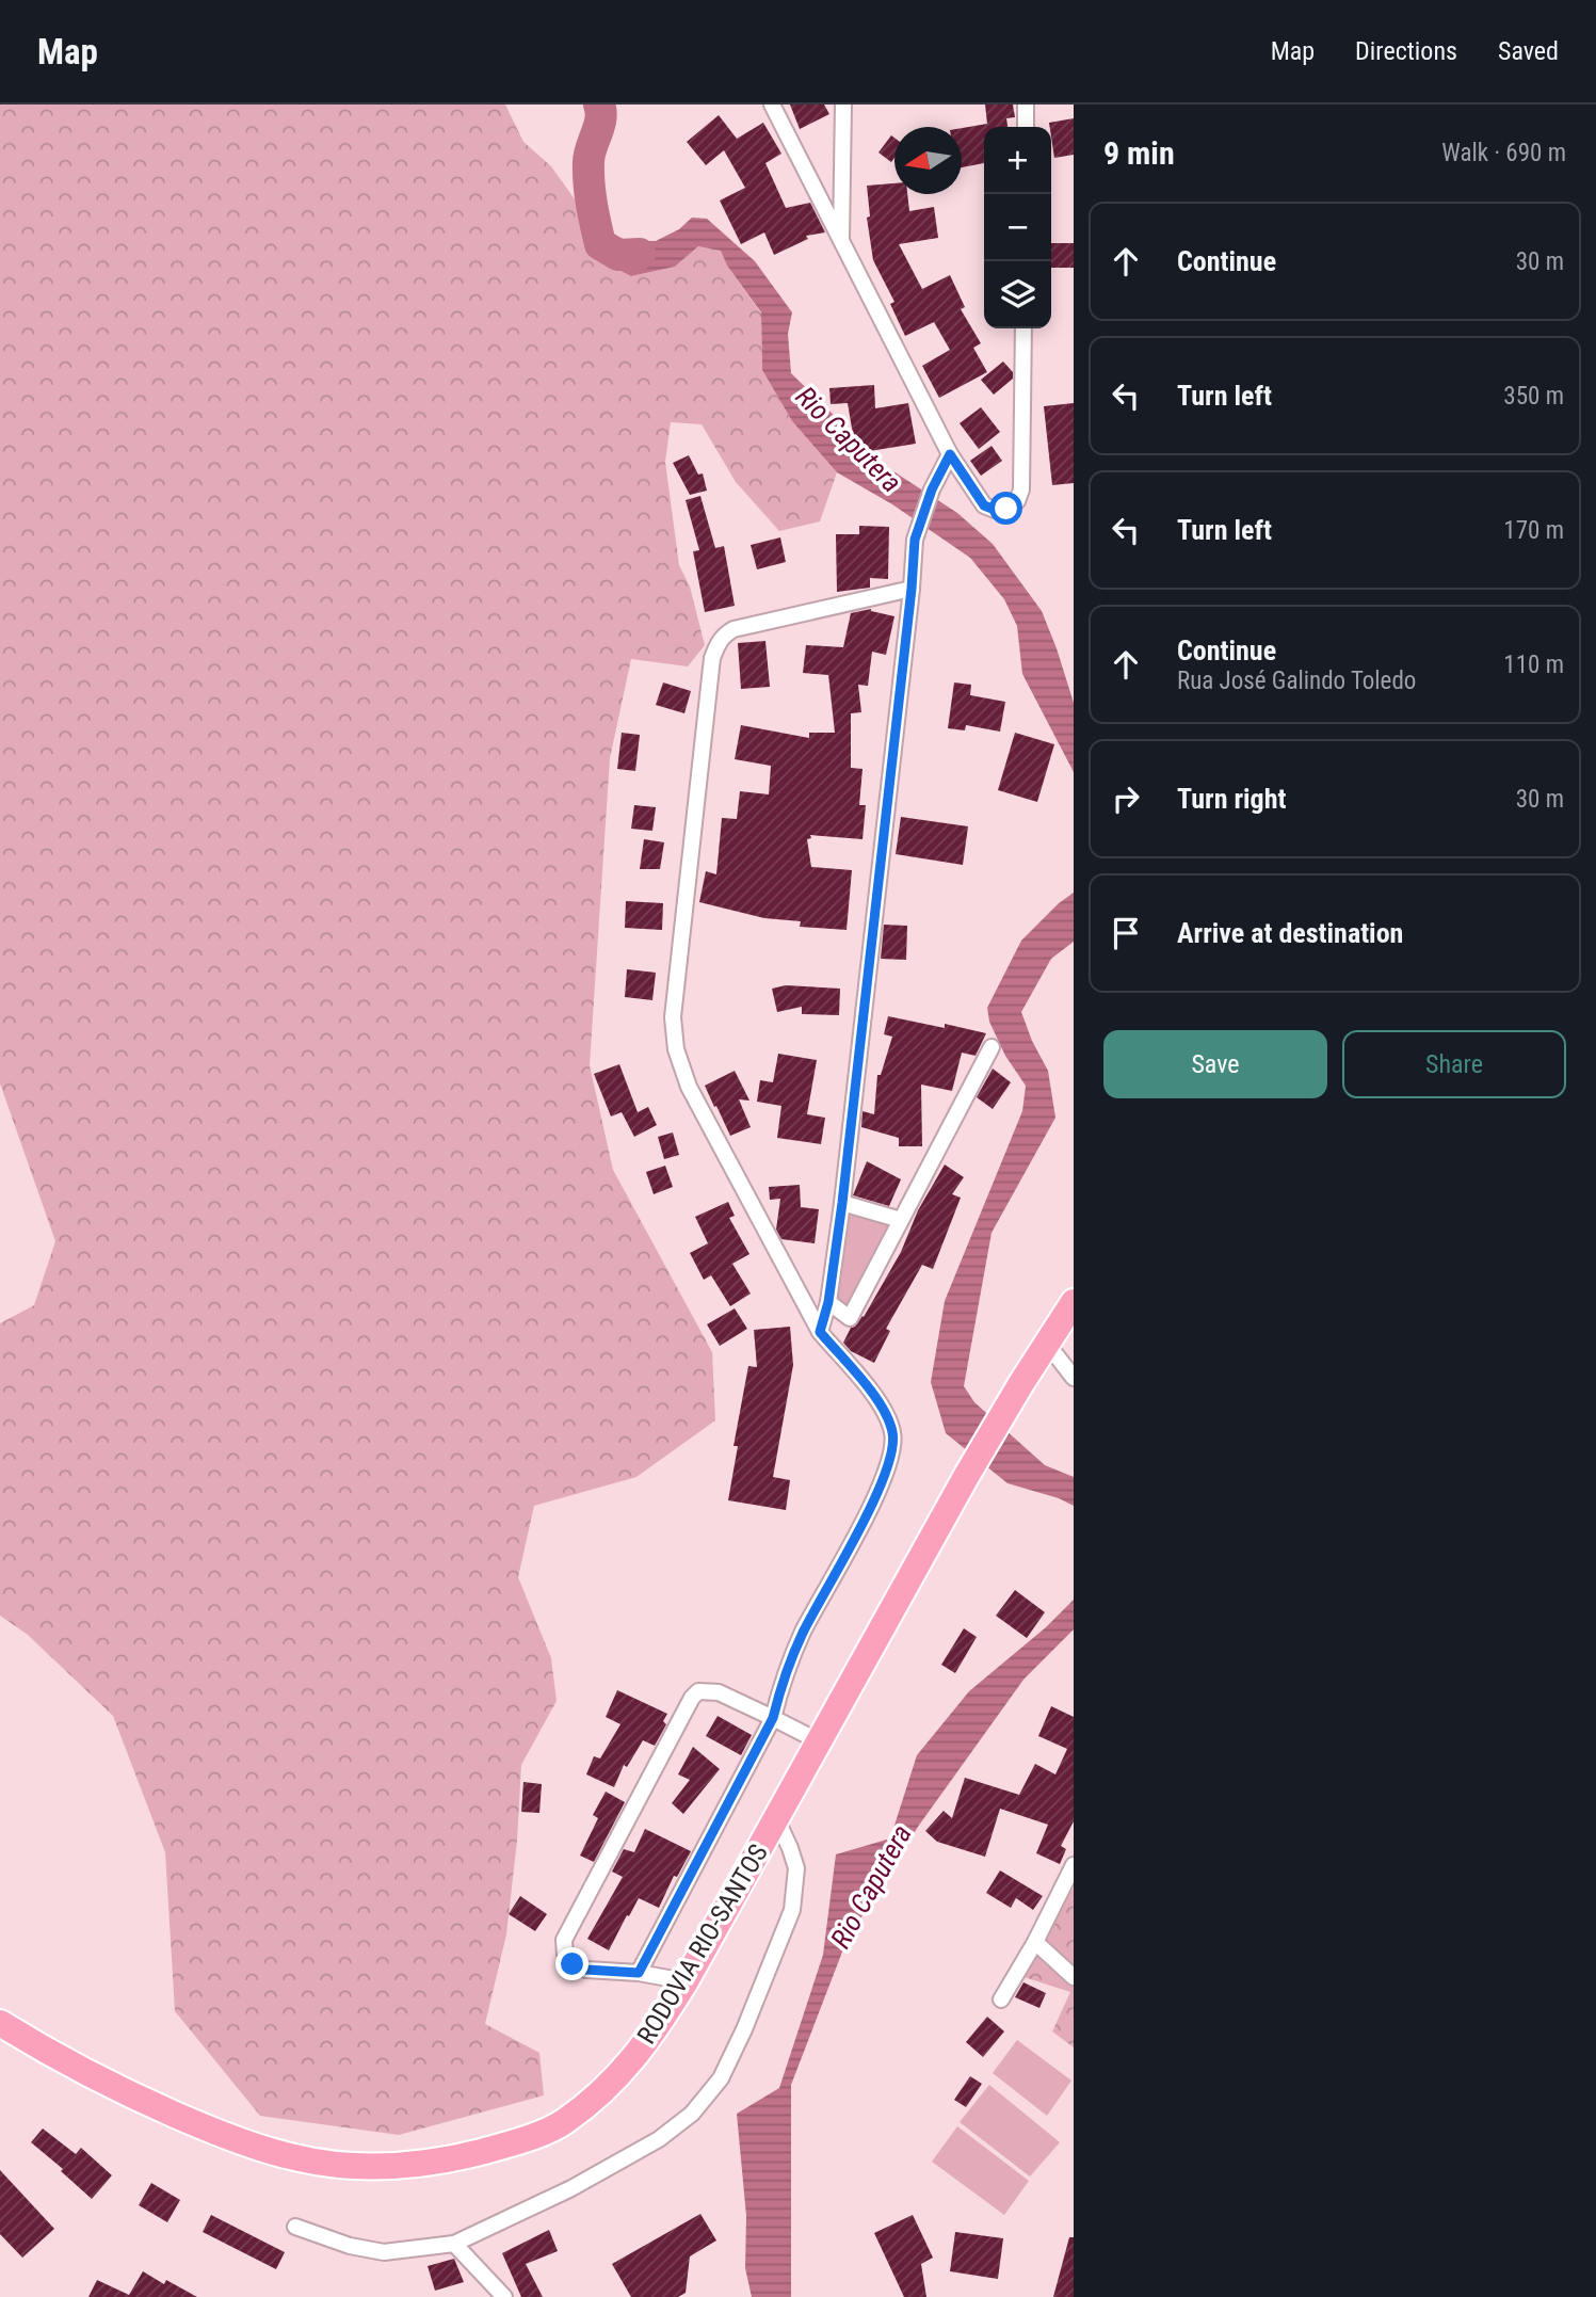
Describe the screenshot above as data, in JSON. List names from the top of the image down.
{
  "streets": {
    "highway": ["RODOVIA RIO-SANTOS"]
  },
  "water": ["Rio Caputera"],
  "north": "left",
  "page": {
    "header": "Map",
    "nav": ["Map", "Directions", "Saved"],
    "heading": ["9 min", "Walk · 690 m"],
    "map_buttons": ["+", "−"],
    "list": [
      ["Continue", "30 m"],
      ["Turn left", "350 m"],
      ["Turn left", "170 m"],
      ["Continue", "Rua José Galindo Toledo", "110 m"],
      ["Turn right", "30 m"],
      "Arrive at destination"
    ],
    "buttons": ["Save", "Share"]
  }
}
